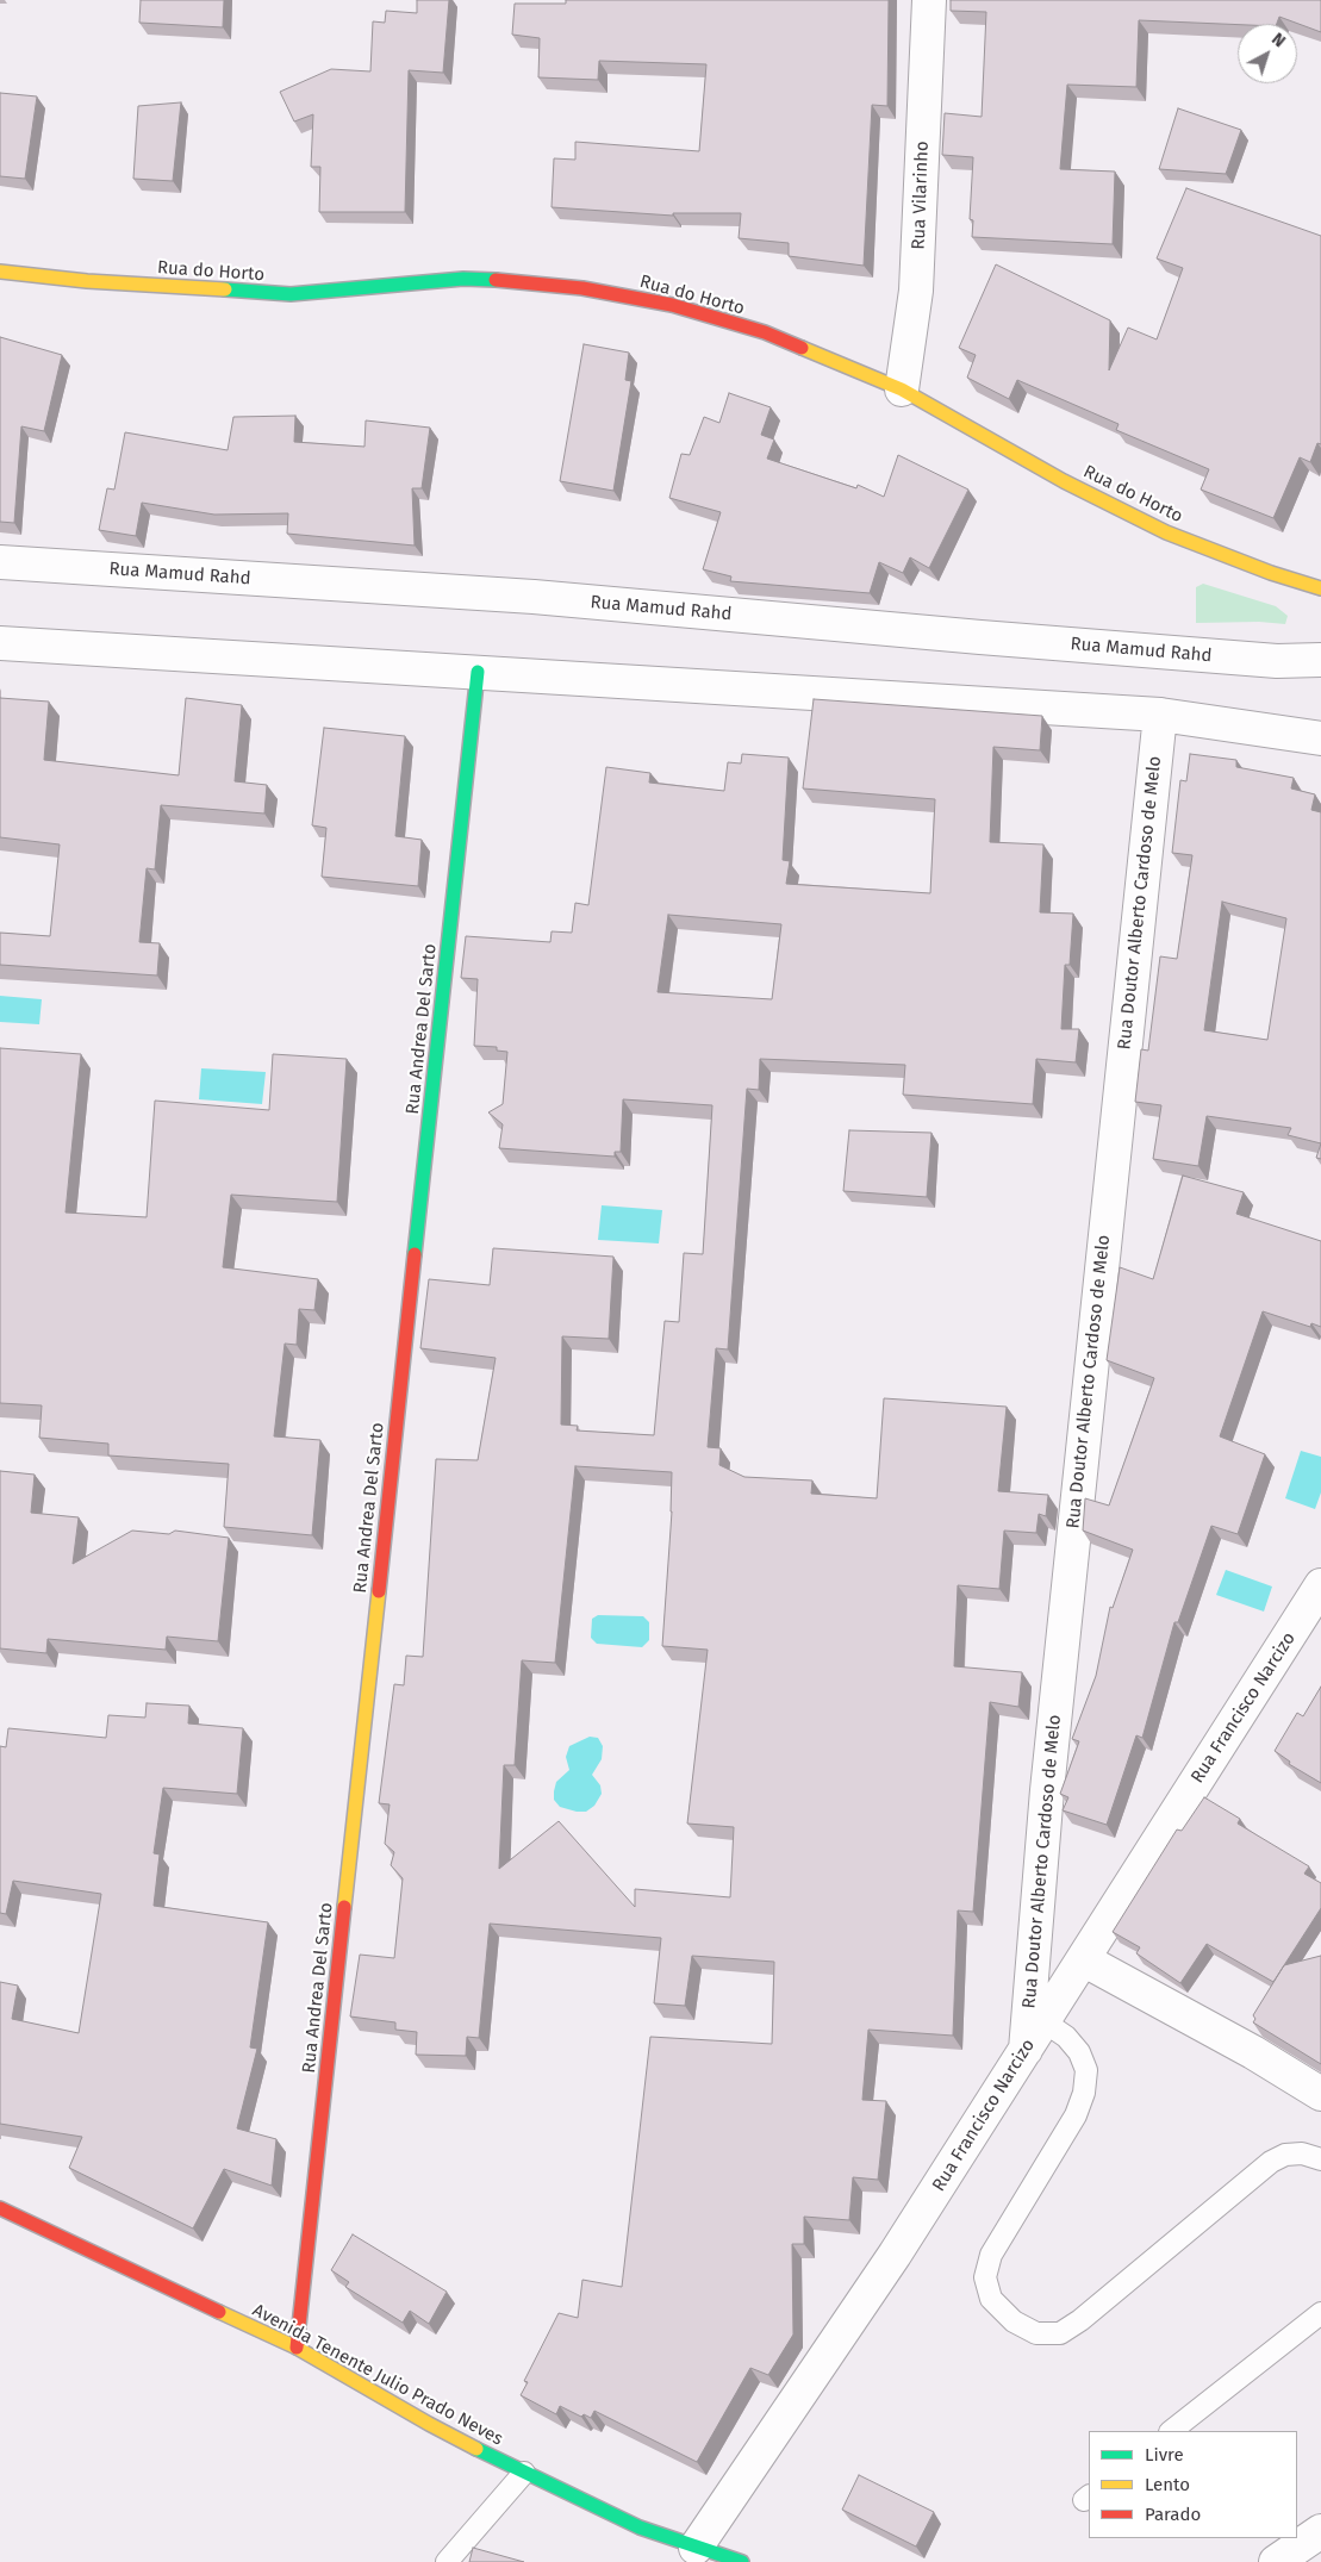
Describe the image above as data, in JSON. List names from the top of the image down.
{
  "streets": {
    "street": [
      "Rua Vilarinho",
      "Rua do Horto",
      "Rua Mamud Rahd",
      "Rua Doutor Alberto Cardoso de Melo",
      "Rua Andrea Del Sarto",
      "Rua Francisco Narcizo",
      "Avenida Tenente Julio Prado Neves"
    ]
  },
  "crossings": [
    ["Rua Vilarinho", "Rua do Horto"],
    ["Rua Doutor Alberto Cardoso de Melo", "Rua Francisco Narcizo"],
    ["Rua Andrea Del Sarto", "Avenida Tenente Julio Prado Neves"],
    ["Rua Francisco Narcizo", "Avenida Tenente Julio Prado Neves"]
  ],
  "legend": ["Livre", "Lento", "Parado"],
  "north": "top right"
}
